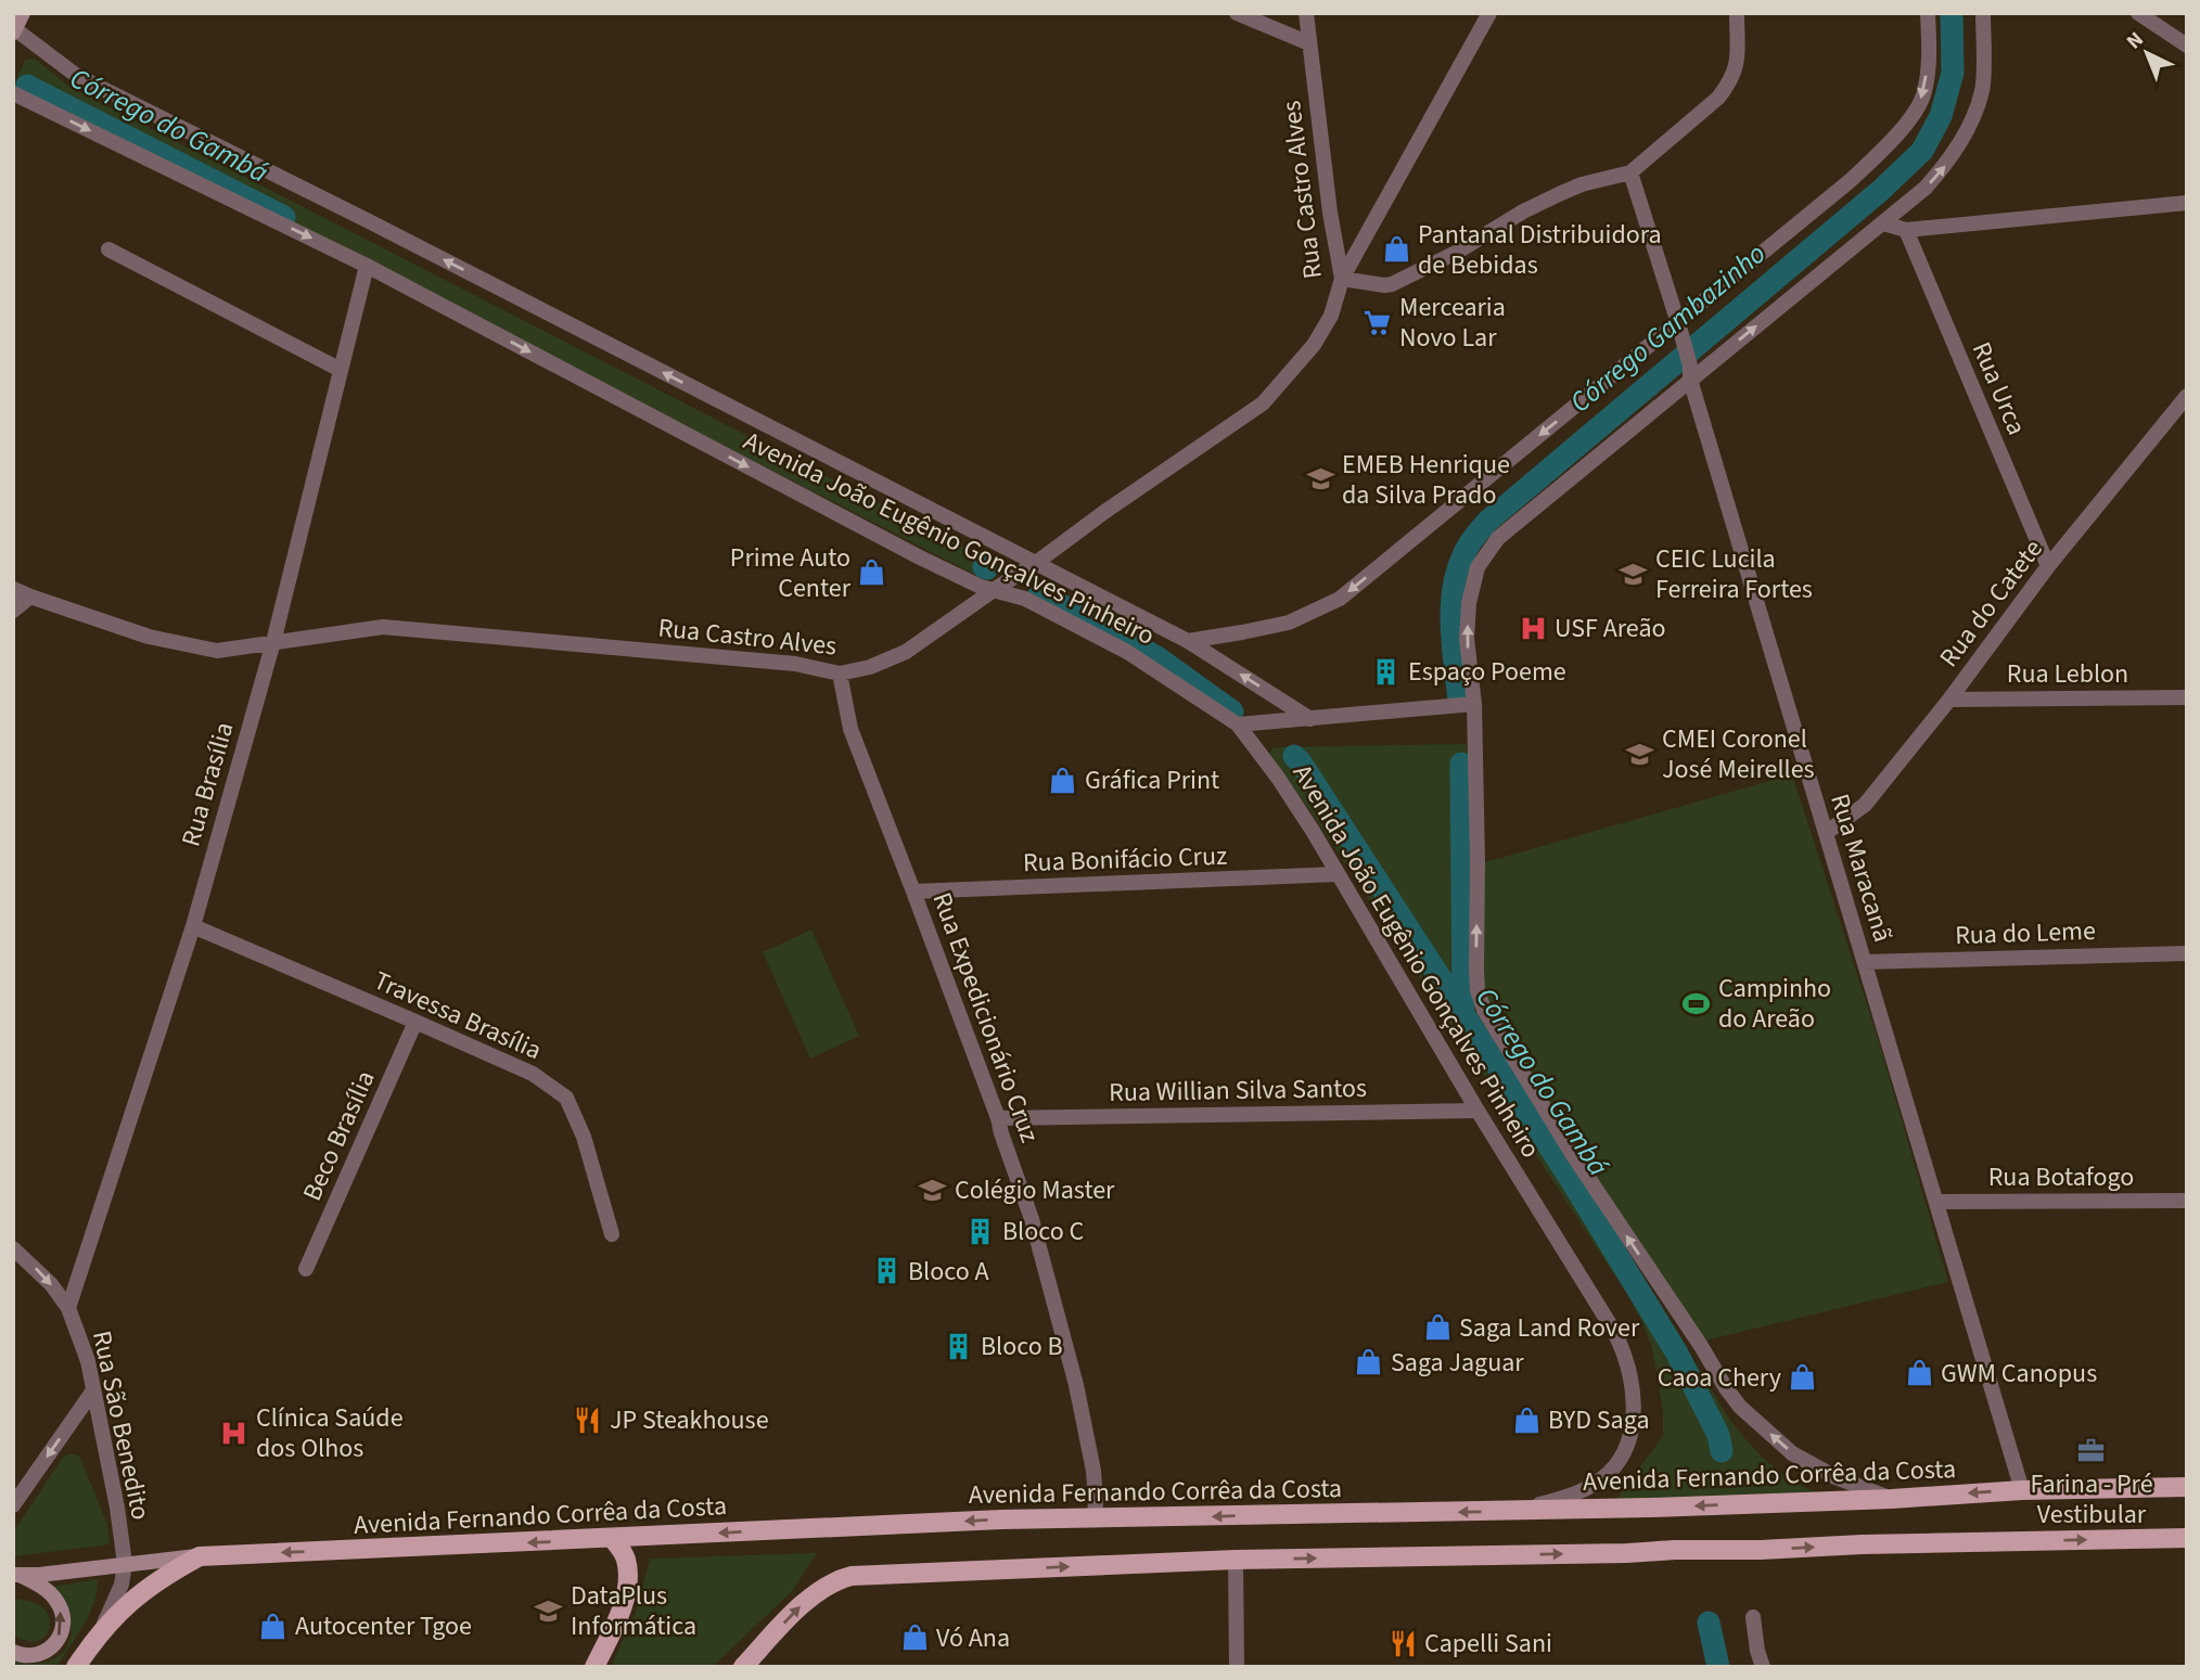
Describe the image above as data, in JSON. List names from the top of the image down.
{
  "streets": {
    "main road": ["Avenida Fernando Corrêa da Costa"],
    "street": [
      "Rua Castro Alves",
      "Rua Urca",
      "Avenida João Eugênio Gonçalves Pinheiro",
      "Rua do Catete",
      "Rua Leblon",
      "Rua Brasília",
      "Rua Bonifácio Cruz",
      "Rua Maracanã",
      "Rua do Leme",
      "Travessa Brasília",
      "Rua Expedicionário Cruz",
      "Rua Willian Silva Santos",
      "Beco Brasília",
      "Rua Botafogo",
      "Rua São Benedito"
    ]
  },
  "crossings": [
    ["Rua Castro Alves", "Avenida João Eugênio Gonçalves Pinheiro"],
    ["Rua Castro Alves", "Rua Brasília"],
    ["Rua Castro Alves", "Rua Expedicionário Cruz"],
    ["Rua Urca", "Rua do Catete"],
    ["Avenida João Eugênio Gonçalves Pinheiro", "Rua Brasília"],
    ["Avenida João Eugênio Gonçalves Pinheiro", "Rua Bonifácio Cruz"],
    ["Avenida João Eugênio Gonçalves Pinheiro", "Rua Willian Silva Santos"],
    ["Avenida João Eugênio Gonçalves Pinheiro", "Avenida Fernando Corrêa da Costa"],
    ["Rua do Catete", "Rua Leblon"],
    ["Rua do Catete", "Rua Maracanã"],
    ["Rua Brasília", "Travessa Brasília"],
    ["Rua Brasília", "Rua São Benedito"],
    ["Rua Bonifácio Cruz", "Rua Expedicionário Cruz"],
    ["Rua Maracanã", "Rua do Leme"],
    ["Rua Maracanã", "Rua Botafogo"],
    ["Rua Maracanã", "Avenida Fernando Corrêa da Costa"],
    ["Travessa Brasília", "Beco Brasília"],
    ["Rua Expedicionário Cruz", "Rua Willian Silva Santos"],
    ["Rua Expedicionário Cruz", "Avenida Fernando Corrêa da Costa"],
    ["Rua São Benedito", "Avenida Fernando Corrêa da Costa"]
  ],
  "water": ["Córrego do Gambá", "Córrego Gambazinho"],
  "places": {
    "shop": [
      "Pantanal Distribuidora de Bebidas",
      "Prime Auto Center",
      "Gráfica Print",
      "Saga Land Rover",
      "Saga Jaguar",
      "GWM Canopus",
      "Caoa Chery",
      "BYD Saga",
      "Autocenter Tgoe",
      "Vó Ana"
    ],
    "supermarket": ["Mercearia Novo Lar"],
    "school or university": [
      "EMEB Henrique da Silva Prado",
      "CEIC Lucila Ferreira Fortes",
      "CMEI Coronel José Meirelles",
      "Colégio Master",
      "DataPlus Informática"
    ],
    "hospital": ["USF Areão", "Clínica Saúde dos Olhos"],
    "building": [
      "Espaço Poeme",
      "Bloco C",
      "Bloco A",
      "Bloco B"
    ],
    "sports": ["Campinho do Areão"],
    "restaurant": ["JP Steakhouse", "Capelli Sani"],
    "office": ["Farina - Pré Vestibular"]
  },
  "north": "top left"
}
